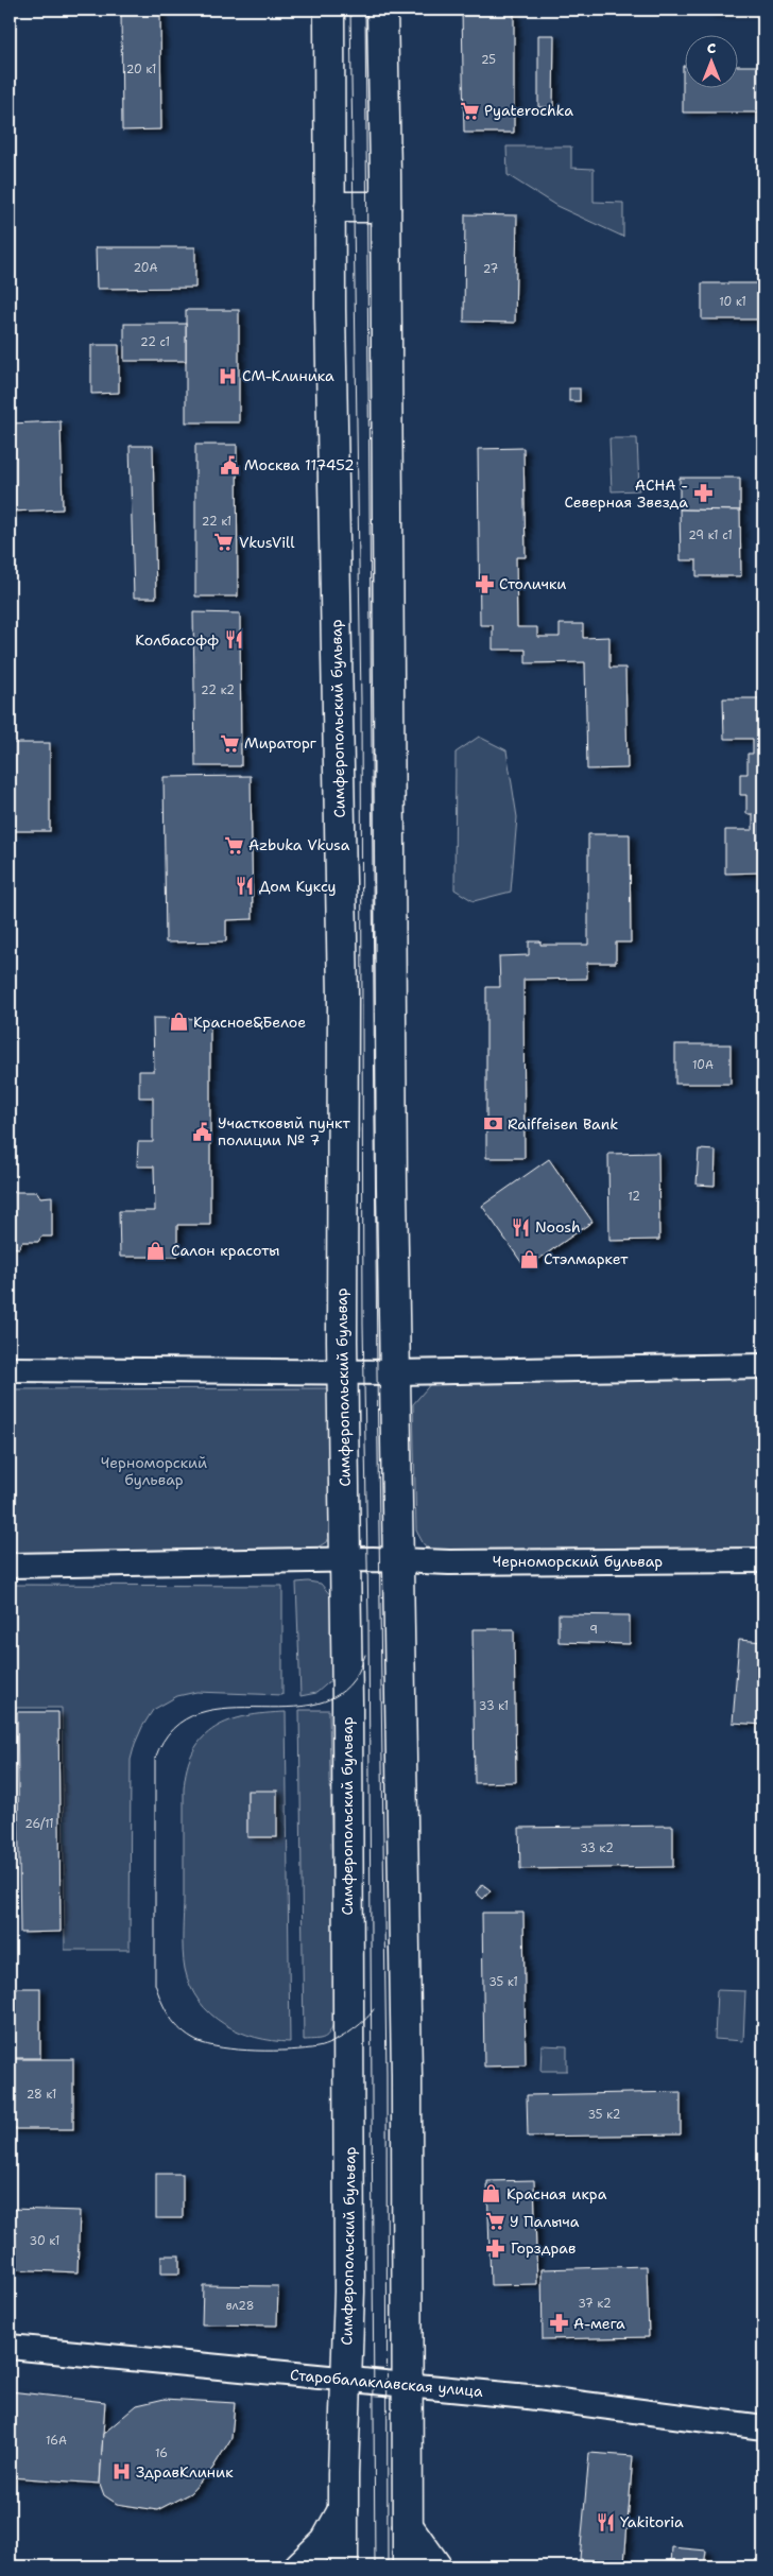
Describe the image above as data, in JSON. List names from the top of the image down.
{
  "streets": {
    "main road": ["Симферопольский бульвар"],
    "street": ["Черноморский бульвар", "Старобалаклавская улица"]
  },
  "crossings": [
    ["Симферопольский бульвар", "Черноморский бульвар"],
    ["Симферопольский бульвар", "Старобалаклавская улица"]
  ],
  "parks": ["Черноморский бульвар"],
  "places": {
    "supermarket": [
      "Pyaterochka",
      "VkusVill",
      "Мираторг",
      "Azbuka Vkusa",
      "У Палыча"
    ],
    "hospital": ["СМ-Клиника", "ЗдравКлиник"],
    "public building": ["Москва 117452", "Участковый пункт полиции № 7"],
    "pharmacy": [
      "АСНА - Северная Звезда",
      "Столички",
      "Горздрав",
      "А-мега"
    ],
    "restaurant": [
      "Колбасофф",
      "Дом Куксу",
      "Noosh",
      "Yakitoria"
    ],
    "shop": [
      "Красное&Белое",
      "Салон красоты",
      "Стэлмаркет",
      "Красная икра"
    ],
    "bank": ["Raiffeisen Bank"]
  },
  "house_numbers": [
    "25",
    "20 к1",
    "20А",
    "27",
    "10 к1",
    "22 c1",
    "22 к1",
    "29 к1 с1",
    "22 к2",
    "10А",
    "12",
    "9",
    "33 к1",
    "26/11",
    "33 к2",
    "35 к1",
    "28 к1",
    "35 к2",
    "30 к1",
    "37 к2",
    "вл28",
    "16А",
    "16"
  ],
  "north": "top"
}
